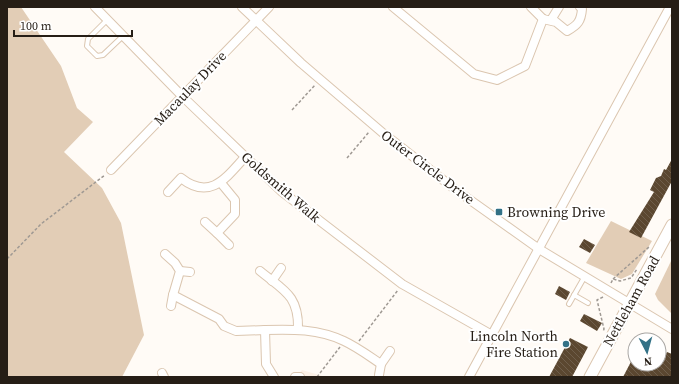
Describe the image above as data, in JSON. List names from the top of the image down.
{
  "streets": {
    "main road": ["Nettleham Road"],
    "street": ["Macaulay Drive", "Outer Circle Drive", "Goldsmith Walk"]
  },
  "crossings": [
    ["Macaulay Drive", "Outer Circle Drive"],
    ["Macaulay Drive", "Goldsmith Walk"],
    ["Outer Circle Drive", "Nettleham Road"]
  ],
  "places": {
    "transit": ["Browning Drive"],
    "other": ["Lincoln North Fire Station"]
  },
  "scale_bar": "100 m",
  "north": "bottom"
}
